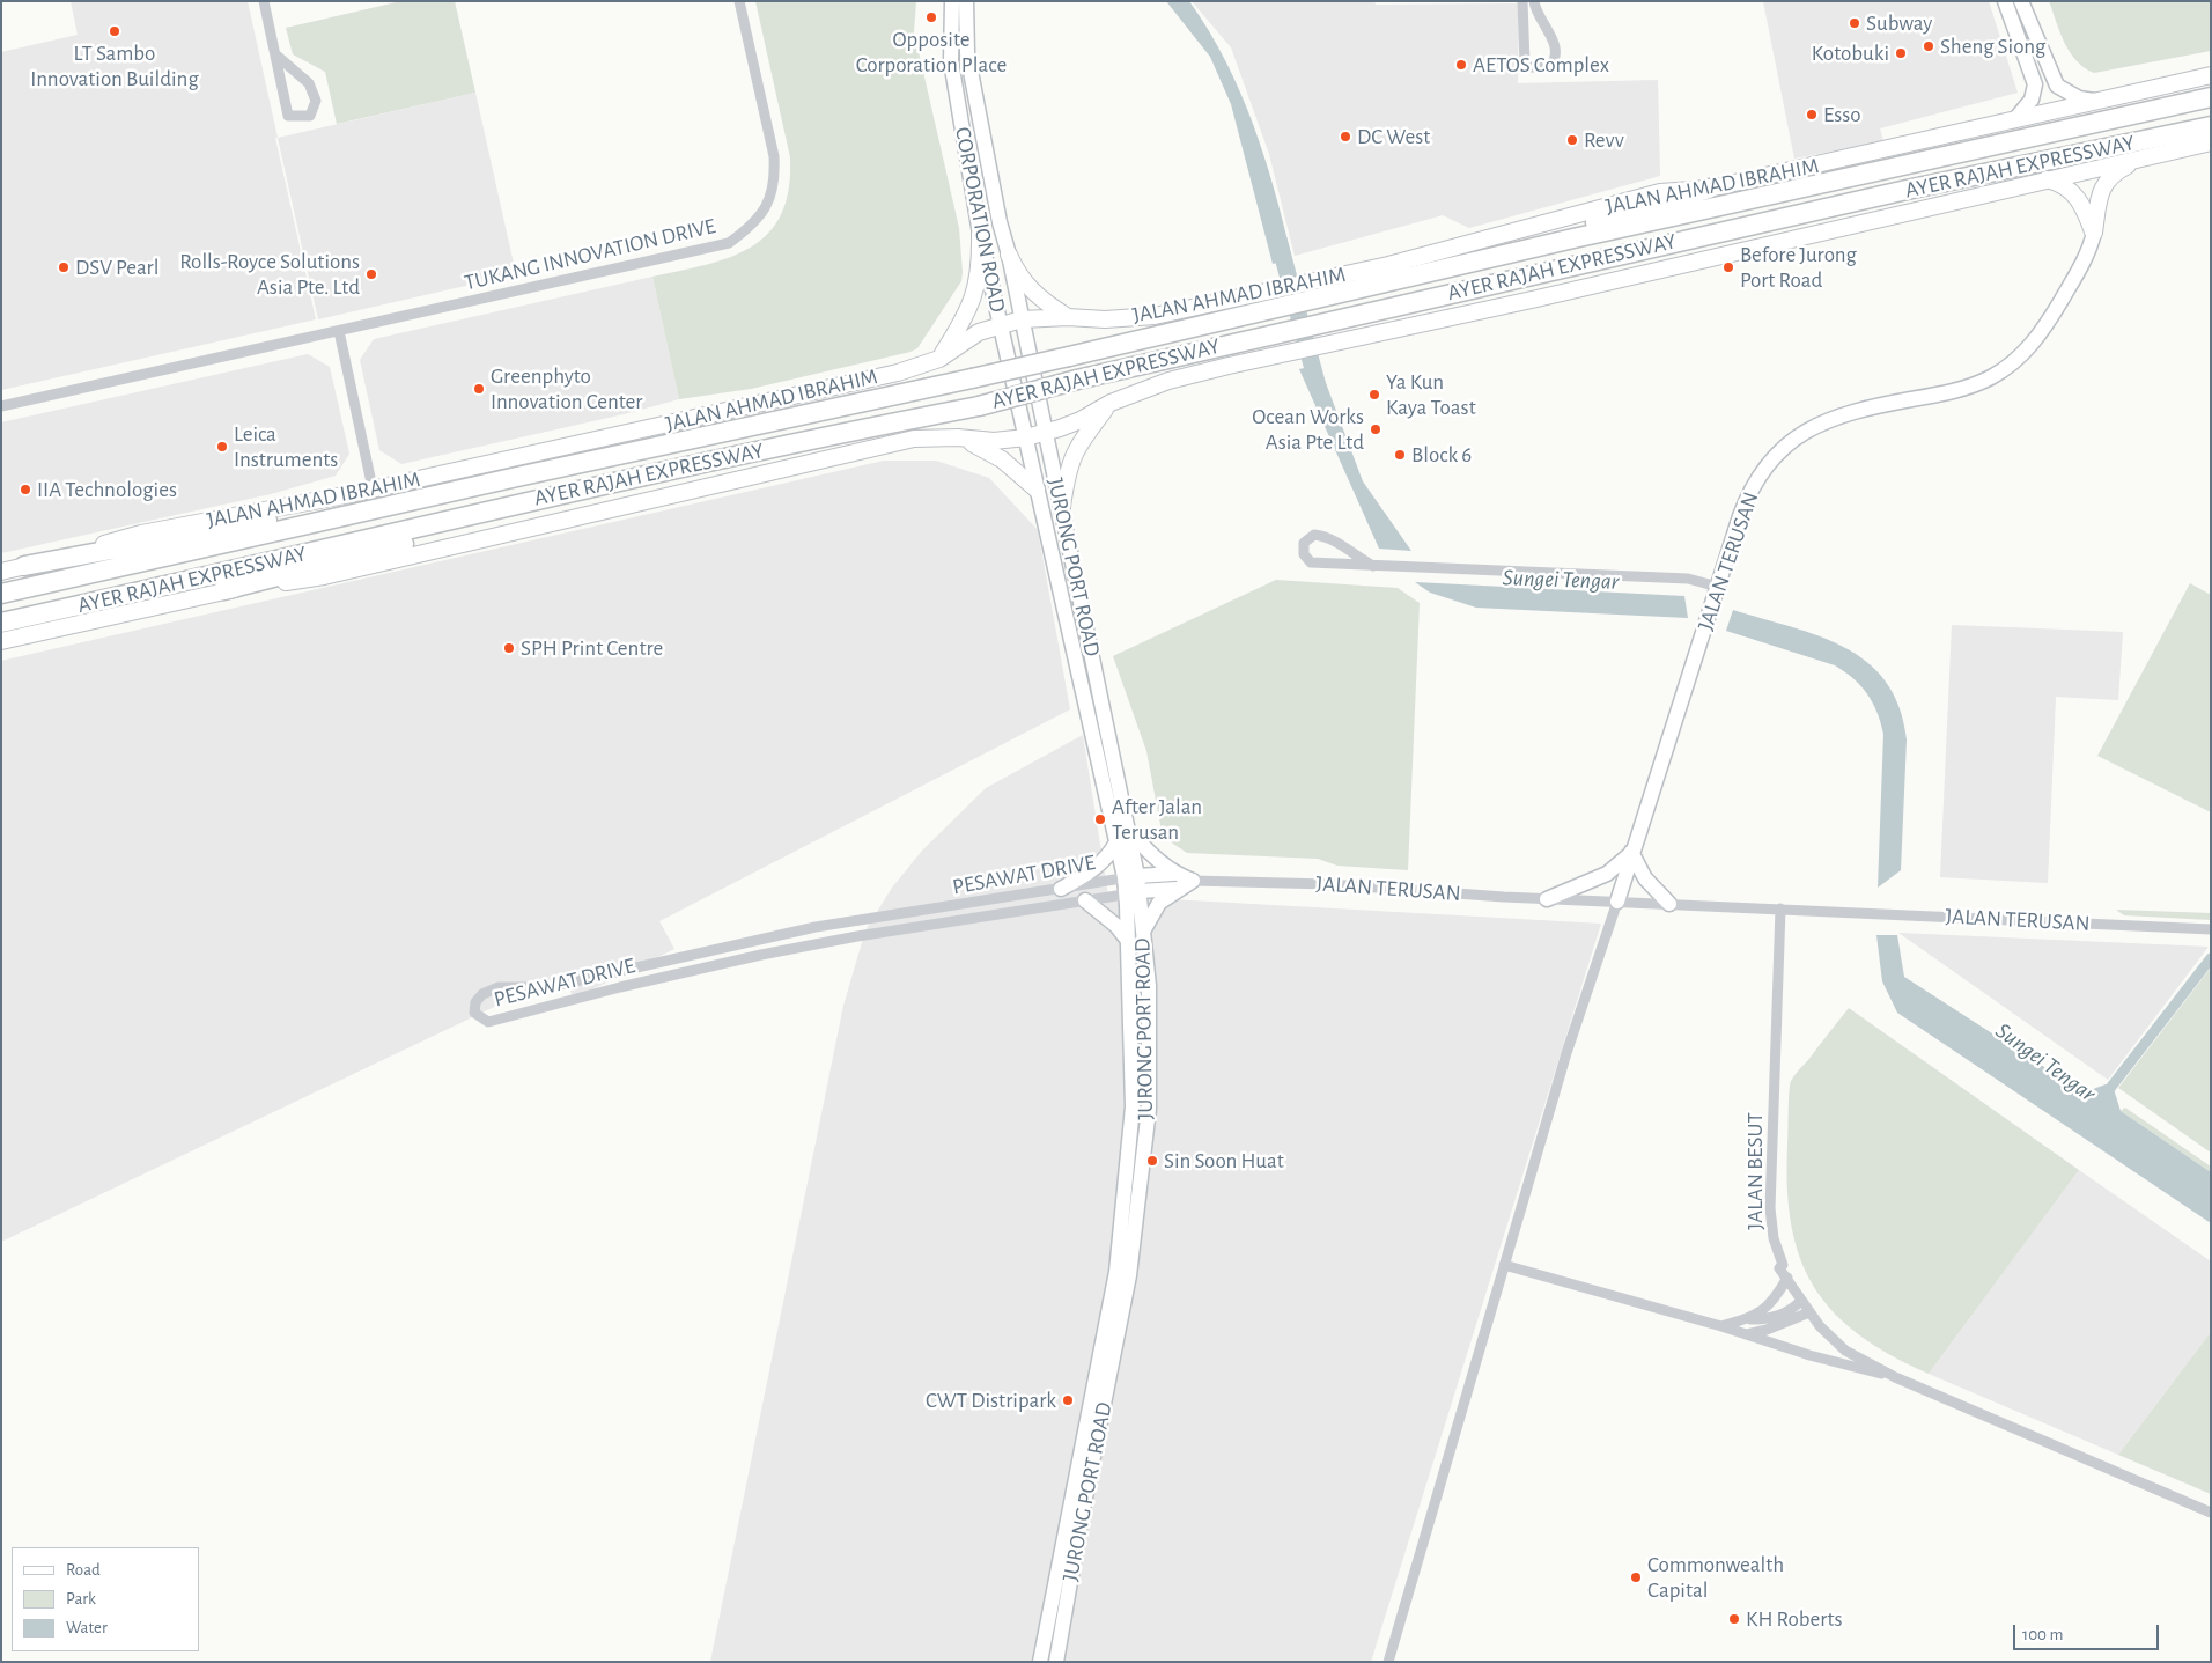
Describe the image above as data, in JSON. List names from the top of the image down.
{
  "streets": {
    "highway": ["AYER RAJAH EXPRESSWAY"],
    "main road": [
      "JALAN AHMAD IBRAHIM",
      "CORPORATION ROAD",
      "JALAN TERUSAN",
      "JURONG PORT ROAD"
    ],
    "street": ["TUKANG INNOVATION DRIVE", "PESAWAT DRIVE", "JALAN BESUT"]
  },
  "crossings": [
    ["AYER RAJAH EXPRESSWAY", "JALAN AHMAD IBRAHIM"],
    ["JALAN AHMAD IBRAHIM", "CORPORATION ROAD"],
    ["CORPORATION ROAD", "JURONG PORT ROAD"],
    ["JALAN TERUSAN", "JALAN BESUT"],
    ["JURONG PORT ROAD", "PESAWAT DRIVE"]
  ],
  "water": ["Sungei Tengar"],
  "places": [
    "Opposite Corporation Place",
    "Subway",
    "LT Sambo Innovation Building",
    "Sheng Siong",
    "Kotobuki",
    "AETOS Complex",
    "Esso",
    "DC West",
    "Revv",
    "DSV Pearl",
    "Before Jurong Port Road",
    "Rolls-Royce Solutions Asia Pte. Ltd",
    "Greenphyto Innovation Center",
    "Ya Kun Kaya Toast",
    "Ocean Works Asia Pte Ltd",
    "Leica Instruments",
    "Block 6",
    "IIA Technologies",
    "SPH Print Centre",
    "After Jalan Terusan",
    "Sin Soon Huat",
    "CWT Distripark",
    "Commonwealth Capital",
    "KH Roberts"
  ],
  "legend": ["Road", "Park", "Water"],
  "scale_bar": "100 m"
}
